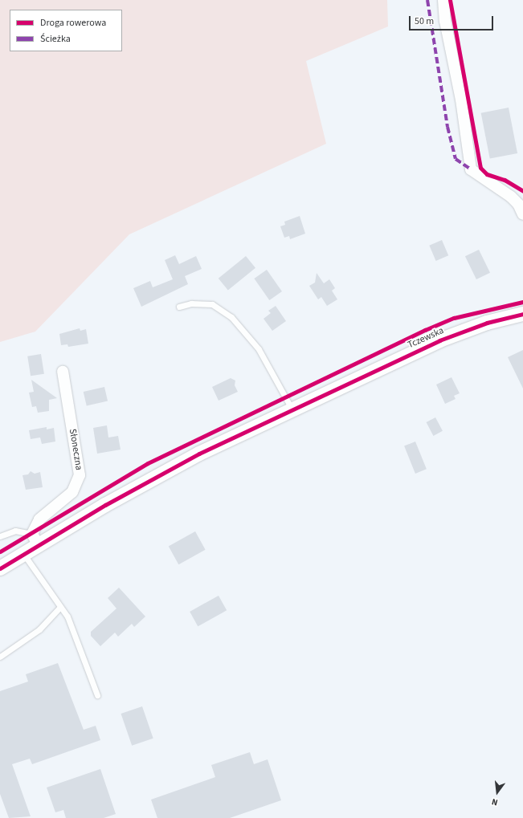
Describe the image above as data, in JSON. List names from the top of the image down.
{
  "streets": {
    "street": ["Tczewska", "Słoneczna"]
  },
  "crossings": [
    ["Tczewska", "Słoneczna"]
  ],
  "legend": ["Droga rowerowa", "Ścieżka"],
  "scale_bar": "50 m",
  "north": "bottom"
}
